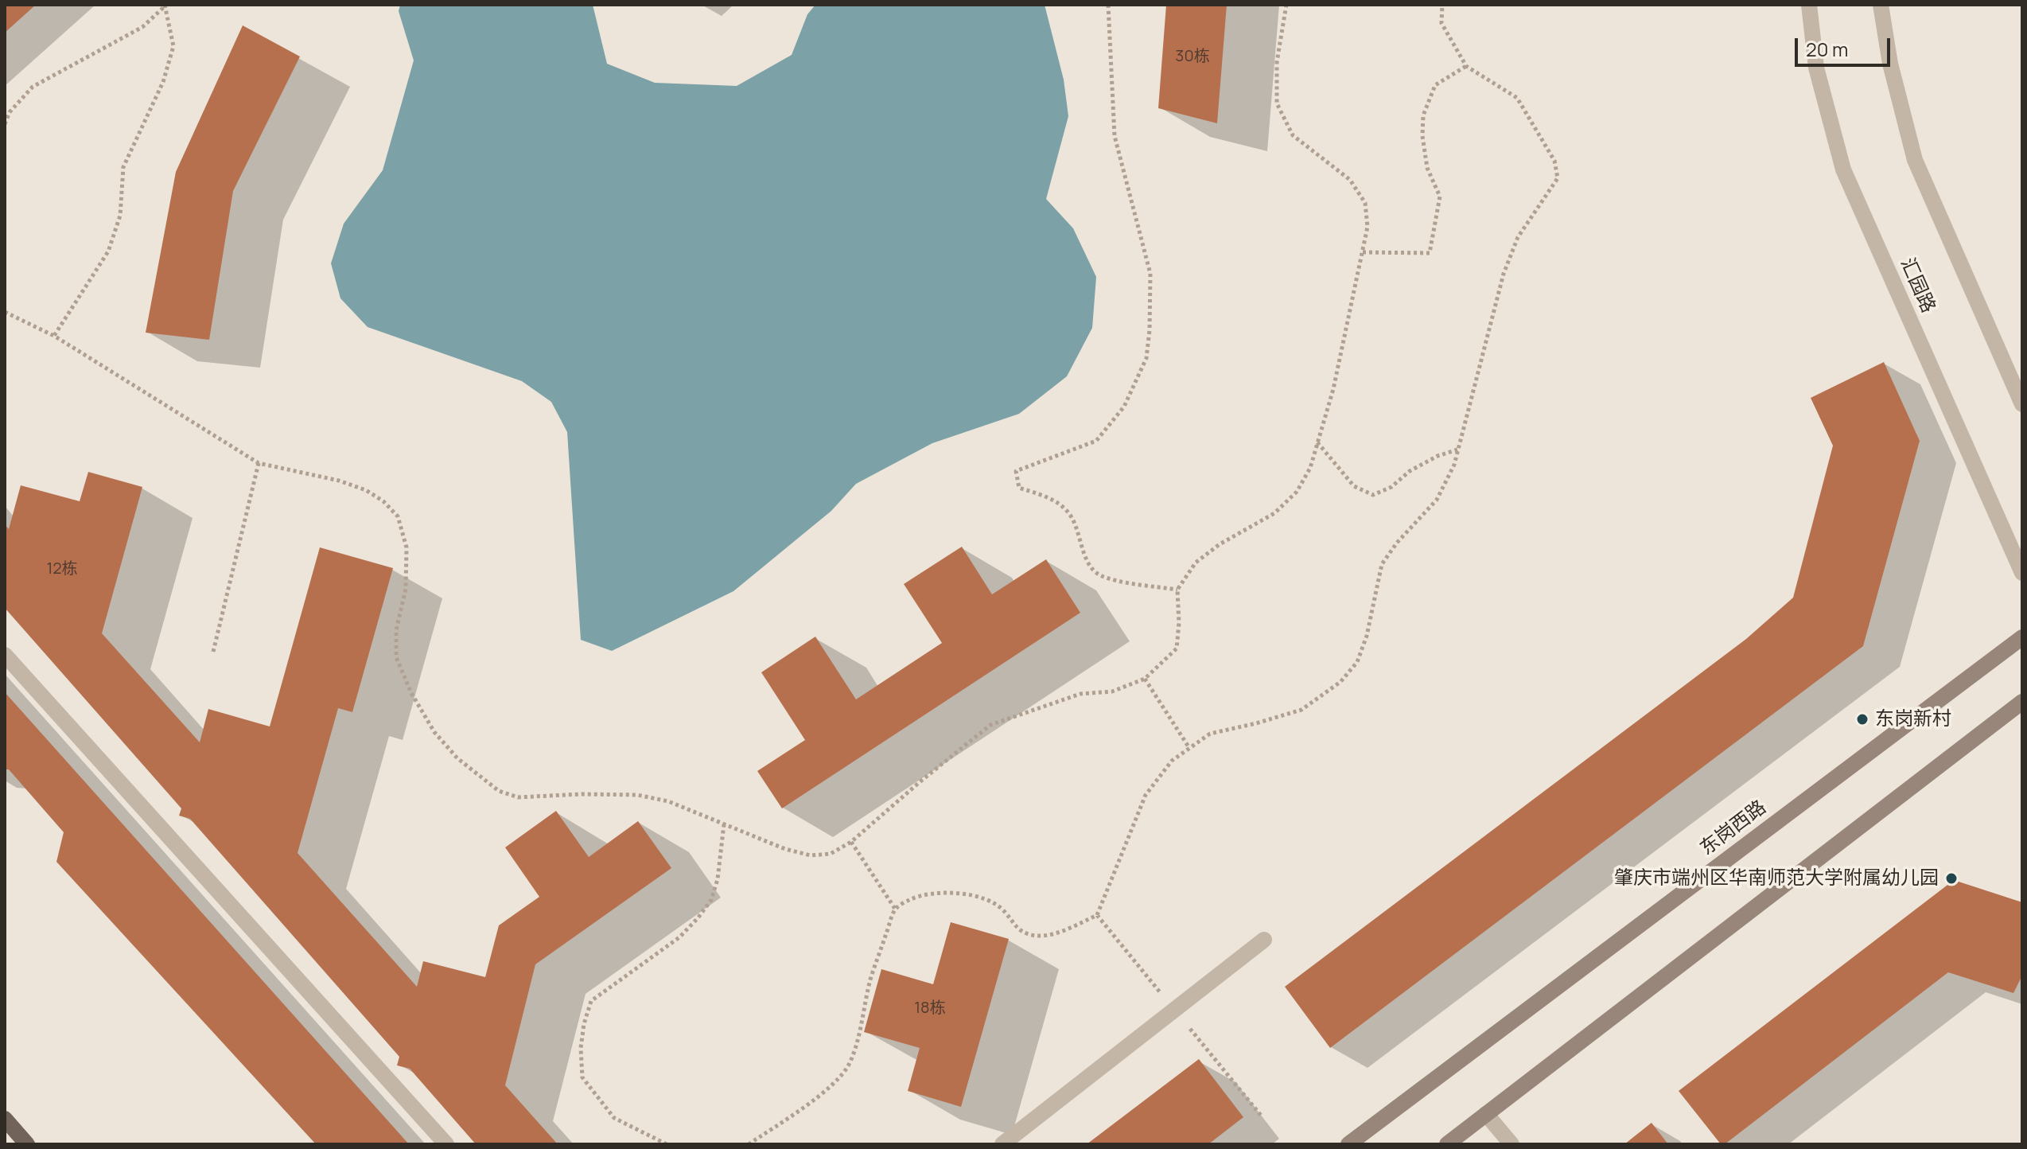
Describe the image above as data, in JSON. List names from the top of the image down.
{
  "streets": {
    "main road": ["东岗西路"],
    "street": ["汇园路"]
  },
  "places": ["东岗新村", "肇庆市端州区华南师范大学附属幼儿园"],
  "house_numbers": ["30栋", "12栋", "18栋"],
  "scale_bar": "20 m"
}
